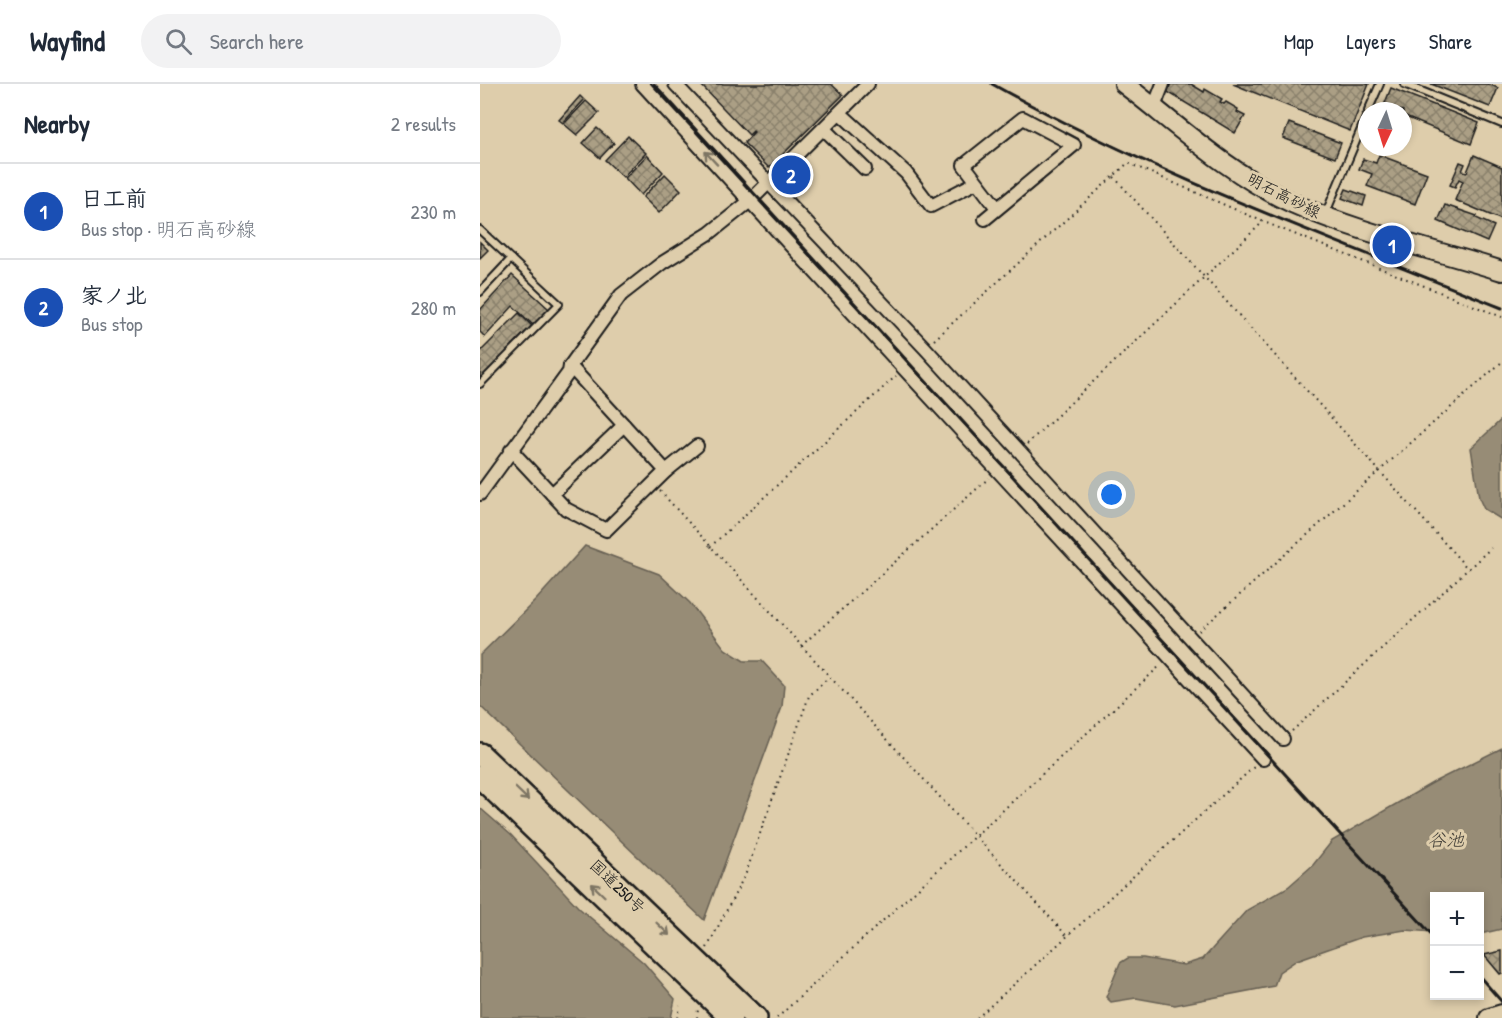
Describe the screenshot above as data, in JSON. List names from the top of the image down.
{
  "streets": {
    "highway": ["国道250号"],
    "main road": ["明石高砂線"]
  },
  "water": ["谷池"],
  "north": "bottom",
  "page": {
    "header": "Wayfind",
    "search": "Search here",
    "nav": ["Map", "Layers", "Share"],
    "heading": ["Nearby", "2 results"],
    "pins": ["2", "1"],
    "list": [
      {
        "mark": "1",
        "name": "日工前",
        "note": "Bus stop · 明石高砂線",
        "value": "230 m"
      },
      {
        "mark": "2",
        "name": "家ノ北",
        "note": "Bus stop",
        "value": "280 m"
      }
    ],
    "map_buttons": ["+", "−"]
  }
}
